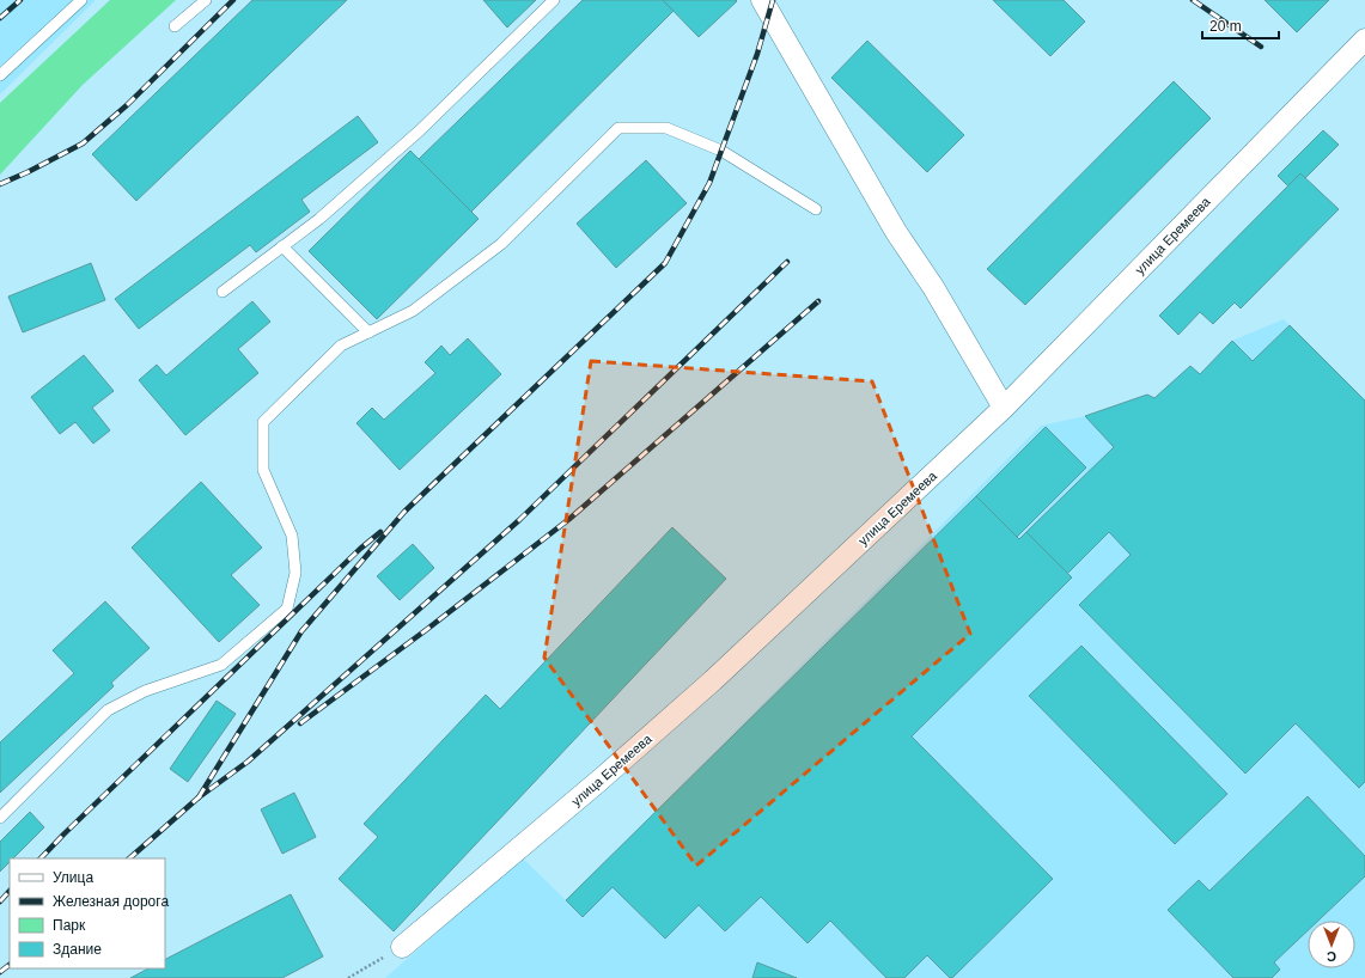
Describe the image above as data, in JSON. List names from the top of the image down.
{
  "streets": {
    "street": ["улица Еремеева"]
  },
  "legend": [
    "Улица",
    "Железная дорога",
    "Парк",
    "Здание"
  ],
  "scale_bar": "20 m",
  "north": "bottom"
}
